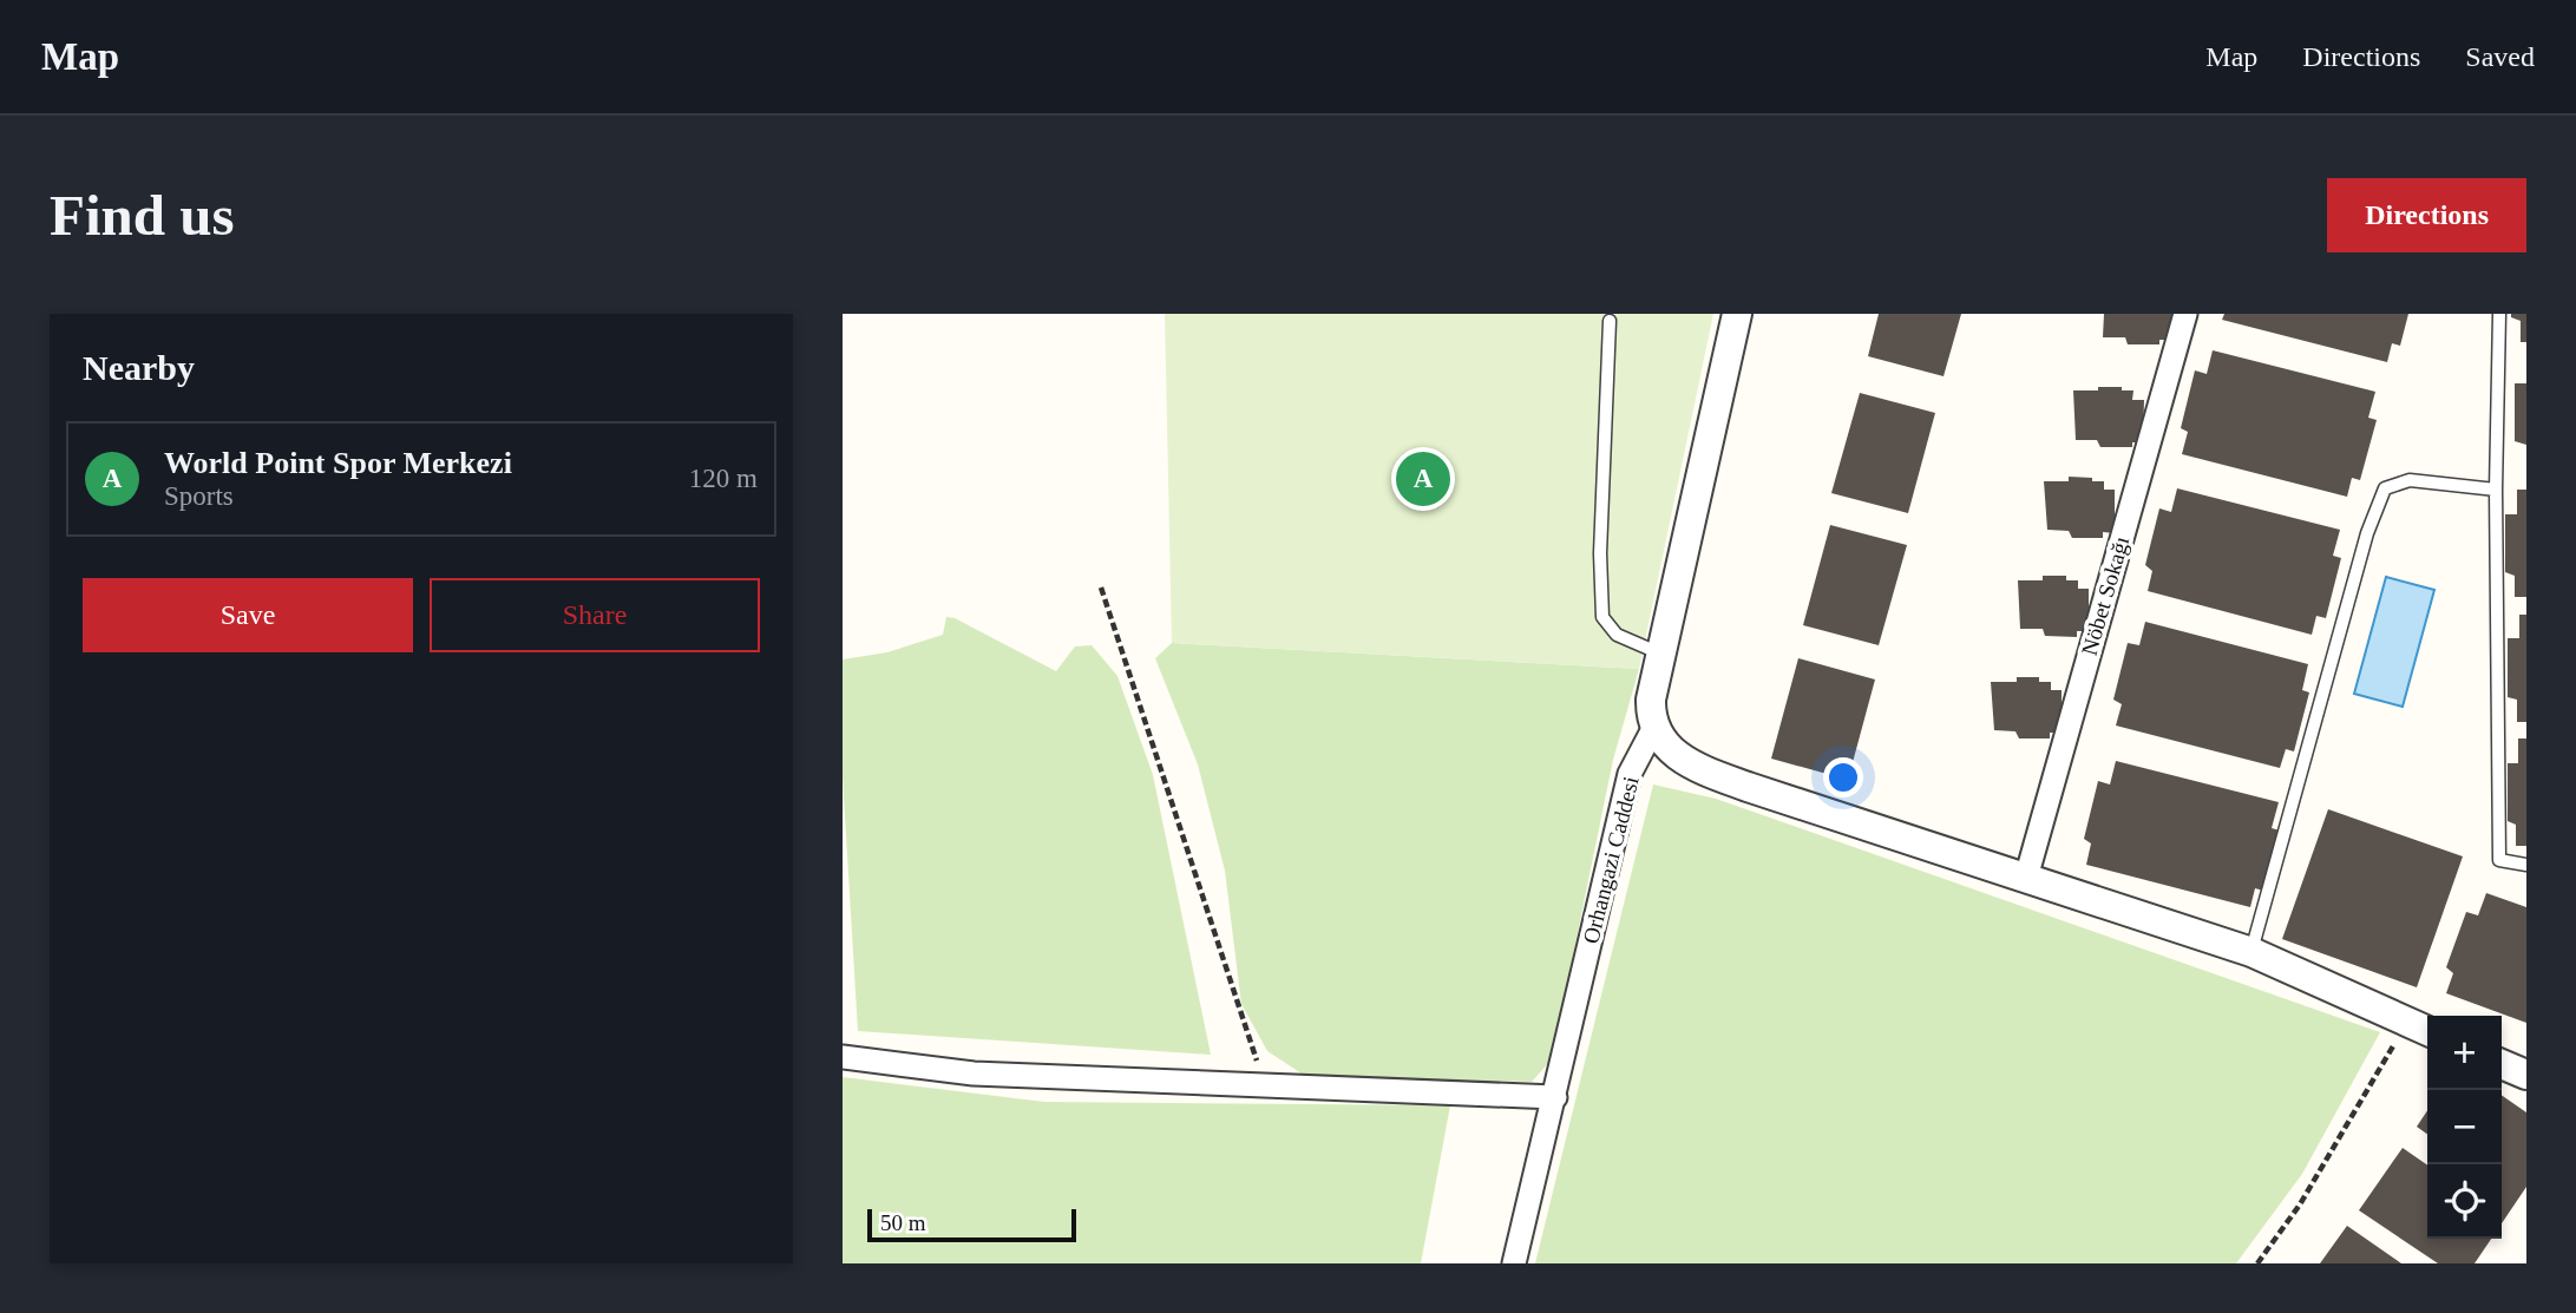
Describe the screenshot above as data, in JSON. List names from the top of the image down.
{
  "streets": {
    "street": ["Nöbet Sokağı", "Orhangazi Caddesi"]
  },
  "scale_bar": "50 m",
  "page": {
    "header": "Map",
    "nav": ["Map", "Directions", "Saved"],
    "buttons": [
      "Directions",
      ["Save", "Share"]
    ],
    "title": "Find us",
    "heading": "Nearby",
    "list": [
      {
        "mark": "A",
        "name": "World Point Spor Merkezi",
        "note": "Sports",
        "value": "120 m"
      }
    ],
    "pins": "A",
    "map_buttons": ["+", "−"],
    "scale": "50 m"
  }
}
